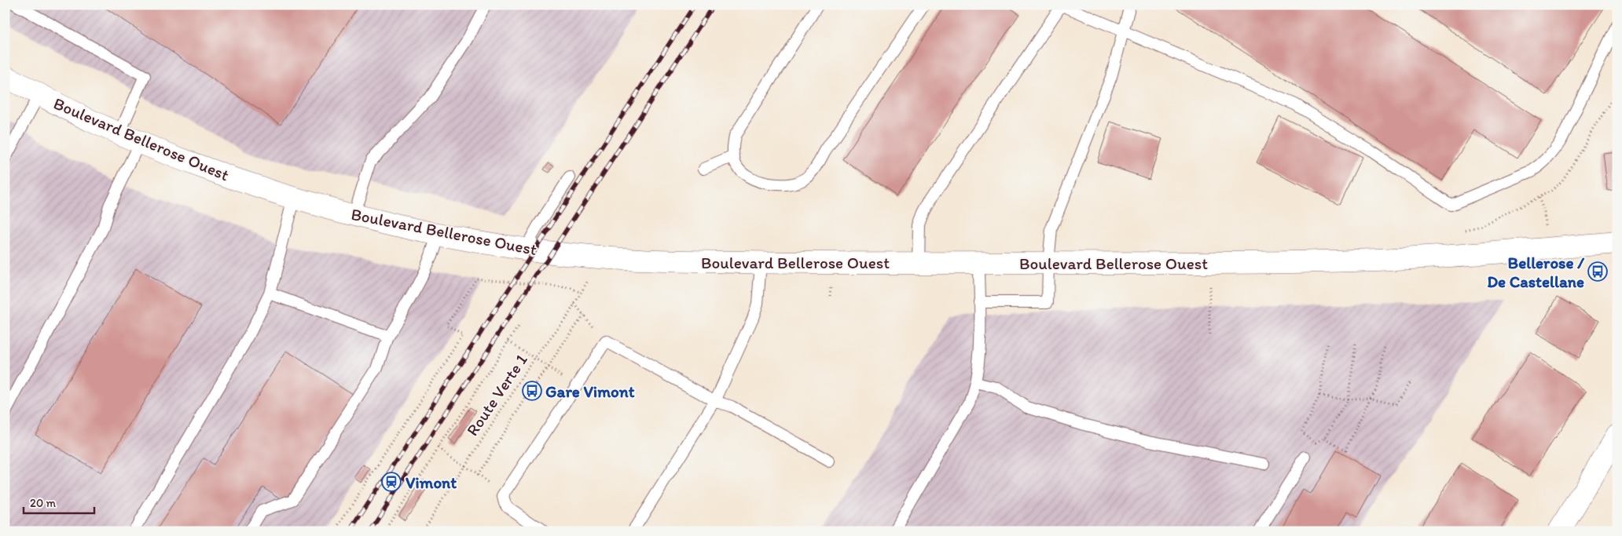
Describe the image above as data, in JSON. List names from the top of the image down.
{
  "streets": {
    "street": ["Boulevard Bellerose Ouest"],
    "path": ["Route Verte 1"]
  },
  "places": {
    "bus stop": ["Bellerose / De Castellane", "Gare Vimont"],
    "station": ["Vimont"]
  },
  "scale_bar": "20 m"
}
